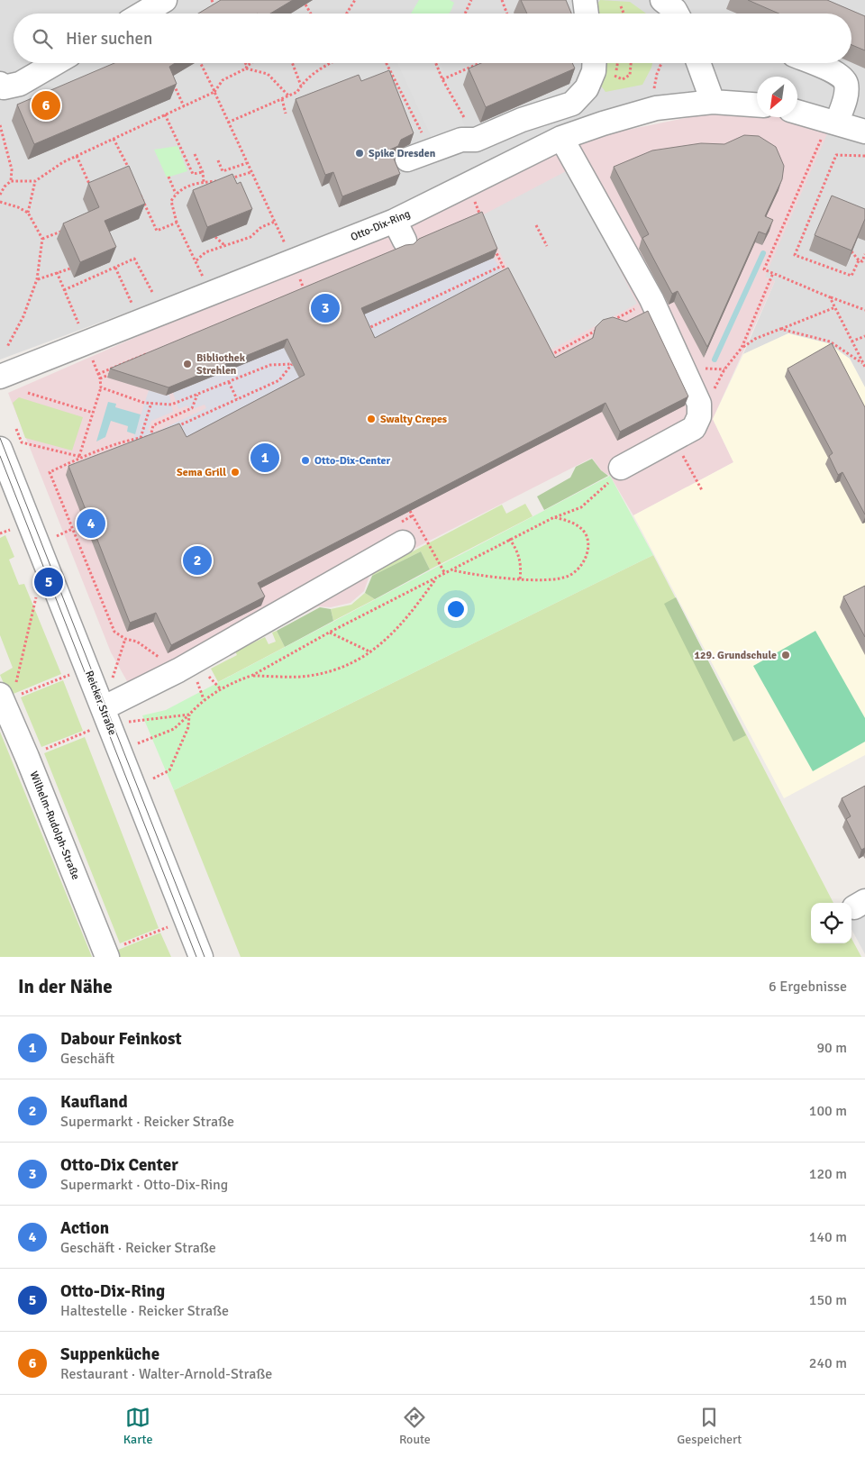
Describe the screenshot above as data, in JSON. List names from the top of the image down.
{
  "streets": {
    "street": ["Otto-Dix-Ring", "Reicker Straße", "Wilhelm-Rudolph-Straße"]
  },
  "places": [
    "Spike Dresden",
    "Bibliothek Strehlen",
    "Swalty Crepes",
    "Otto-Dix-Center",
    "Sema Grill",
    "129. Grundschule"
  ],
  "north": "bottom left",
  "page": {
    "search": "Hier suchen",
    "pins": [
      "6",
      "3",
      "1",
      "4",
      "2",
      "5"
    ],
    "heading": ["In der Nähe", "6 Ergebnisse"],
    "list": [
      {
        "mark": "1",
        "name": "Dabour Feinkost",
        "note": "Geschäft",
        "value": "90 m"
      },
      {
        "mark": "2",
        "name": "Kaufland",
        "note": "Supermarkt · Reicker Straße",
        "value": "100 m"
      },
      {
        "mark": "3",
        "name": "Otto-Dix Center",
        "note": "Supermarkt · Otto-Dix-Ring",
        "value": "120 m"
      },
      {
        "mark": "4",
        "name": "Action",
        "note": "Geschäft · Reicker Straße",
        "value": "140 m"
      },
      {
        "mark": "5",
        "name": "Otto-Dix-Ring",
        "note": "Haltestelle · Reicker Straße",
        "value": "150 m"
      },
      {
        "mark": "6",
        "name": "Suppenküche",
        "note": "Restaurant · Walter-Arnold-Straße",
        "value": "240 m"
      }
    ],
    "nav": ["Karte", "Route", "Gespeichert"]
  }
}
